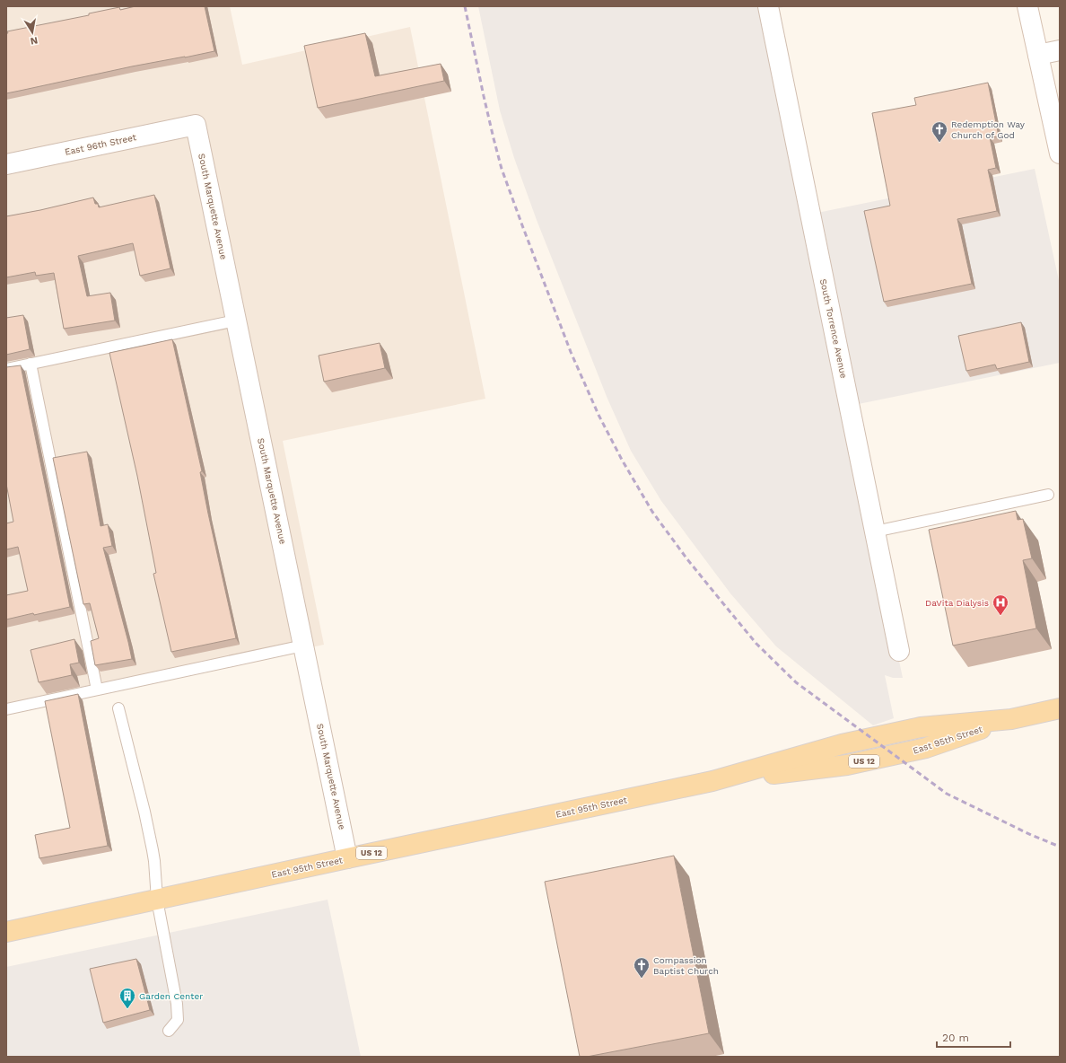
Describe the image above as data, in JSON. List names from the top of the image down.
{
  "streets": {
    "main road": ["East 95th Street", "US 12"],
    "street": ["East 96th Street", "South Marquette Avenue", "South Torrence Avenue"]
  },
  "crossings": [
    ["East 96th Street", "South Marquette Avenue"],
    ["South Marquette Avenue", "East 95th Street"]
  ],
  "places": {
    "church": ["Redemption Way Church of God", "Compassion Baptist Church"],
    "hospital": ["DaVita Dialysis"],
    "building": ["Garden Center"]
  },
  "scale_bar": "20 m",
  "north": "bottom"
}
